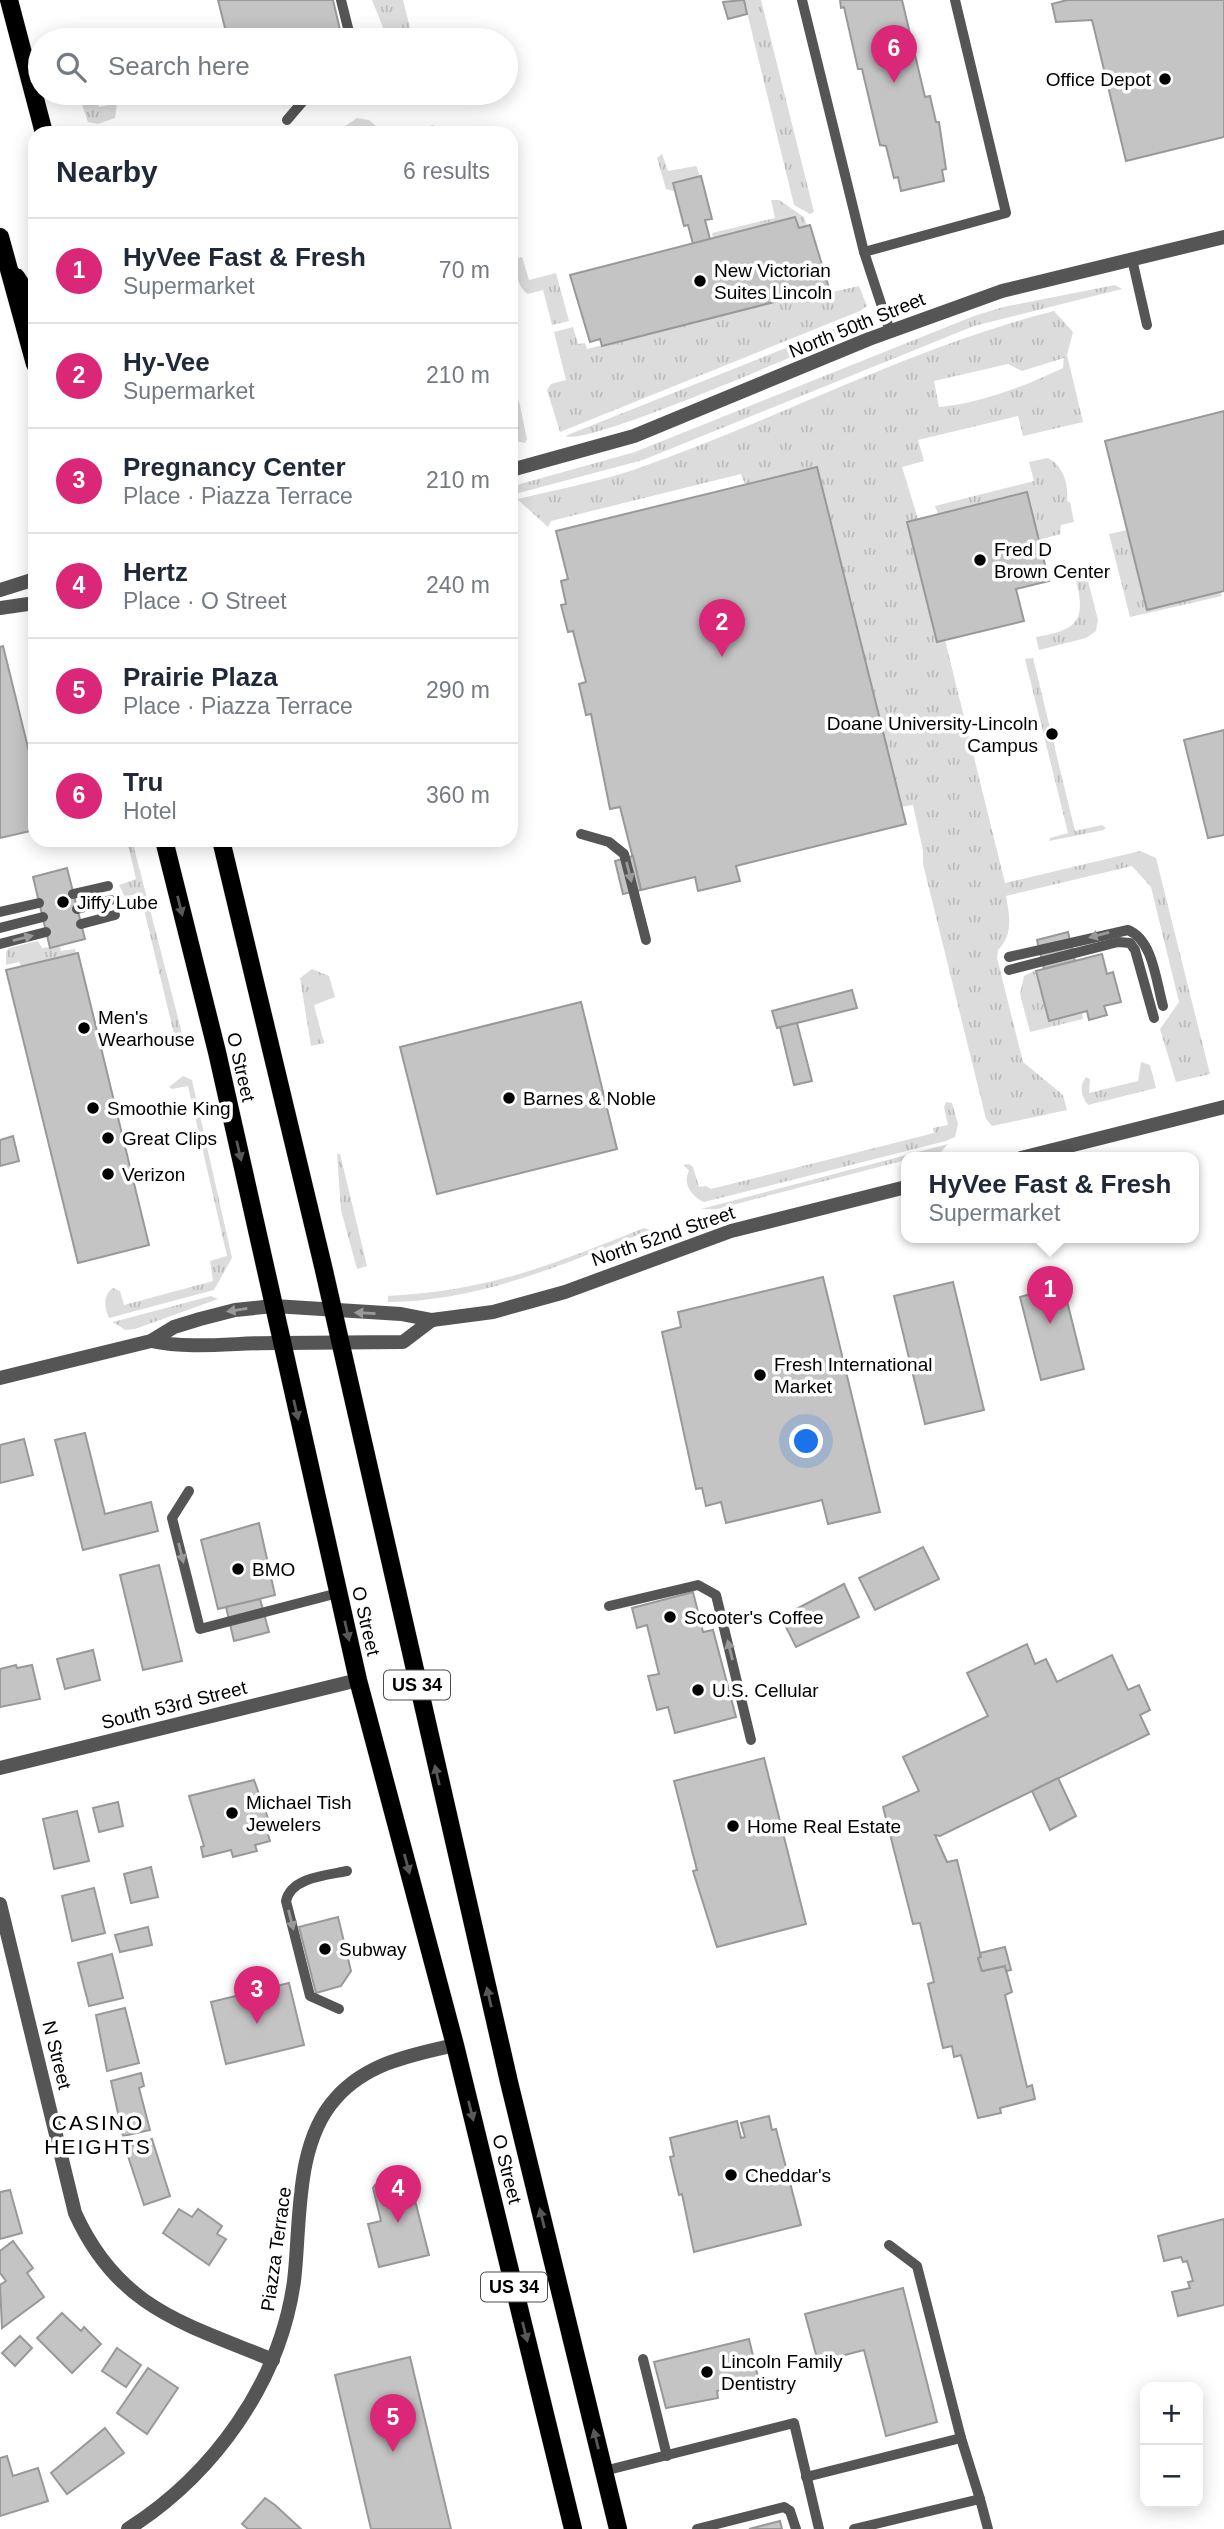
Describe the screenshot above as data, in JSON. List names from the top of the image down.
{
  "streets": {
    "main road": ["O Street", "US 34"],
    "street": [
      "North 50th Street",
      "North 52nd Street",
      "South 53rd Street",
      "N Street",
      "Piazza Terrace"
    ]
  },
  "crossings": [
    ["O Street", "North 52nd Street"],
    ["O Street", "South 53rd Street"],
    ["O Street", "Piazza Terrace"],
    ["N Street", "Piazza Terrace"]
  ],
  "districts": ["CASINO HEIGHTS"],
  "places": [
    "Office Depot",
    "New Victorian Suites Lincoln",
    "Fred D Brown Center",
    "Doane University-Lincoln Campus",
    "Jiffy Lube",
    "Men's Wearhouse",
    "Barnes & Noble",
    "Smoothie King",
    "Great Clips",
    "Verizon",
    "Fresh International Market",
    "BMO",
    "Scooter's Coffee",
    "U.S. Cellular",
    "Michael Tish Jewelers",
    "Home Real Estate",
    "Subway",
    "Cheddar's",
    "Lincoln Family Dentistry"
  ],
  "page": {
    "pins": [
      "6",
      "2",
      "1",
      "3",
      "4",
      "5"
    ],
    "search": "Search here",
    "heading": ["Nearby", "6 results"],
    "list": [
      {
        "mark": "1",
        "name": "HyVee Fast & Fresh",
        "note": "Supermarket",
        "value": "70 m"
      },
      {
        "mark": "2",
        "name": "Hy-Vee",
        "note": "Supermarket",
        "value": "210 m"
      },
      {
        "mark": "3",
        "name": "Pregnancy Center",
        "note": "Place · Piazza Terrace",
        "value": "210 m"
      },
      {
        "mark": "4",
        "name": "Hertz",
        "note": "Place · O Street",
        "value": "240 m"
      },
      {
        "mark": "5",
        "name": "Prairie Plaza",
        "note": "Place · Piazza Terrace",
        "value": "290 m"
      },
      {
        "mark": "6",
        "name": "Tru",
        "note": "Hotel",
        "value": "360 m"
      }
    ],
    "popup": ["HyVee Fast & Fresh", "Supermarket"],
    "map_buttons": ["+", "−"]
  }
}
